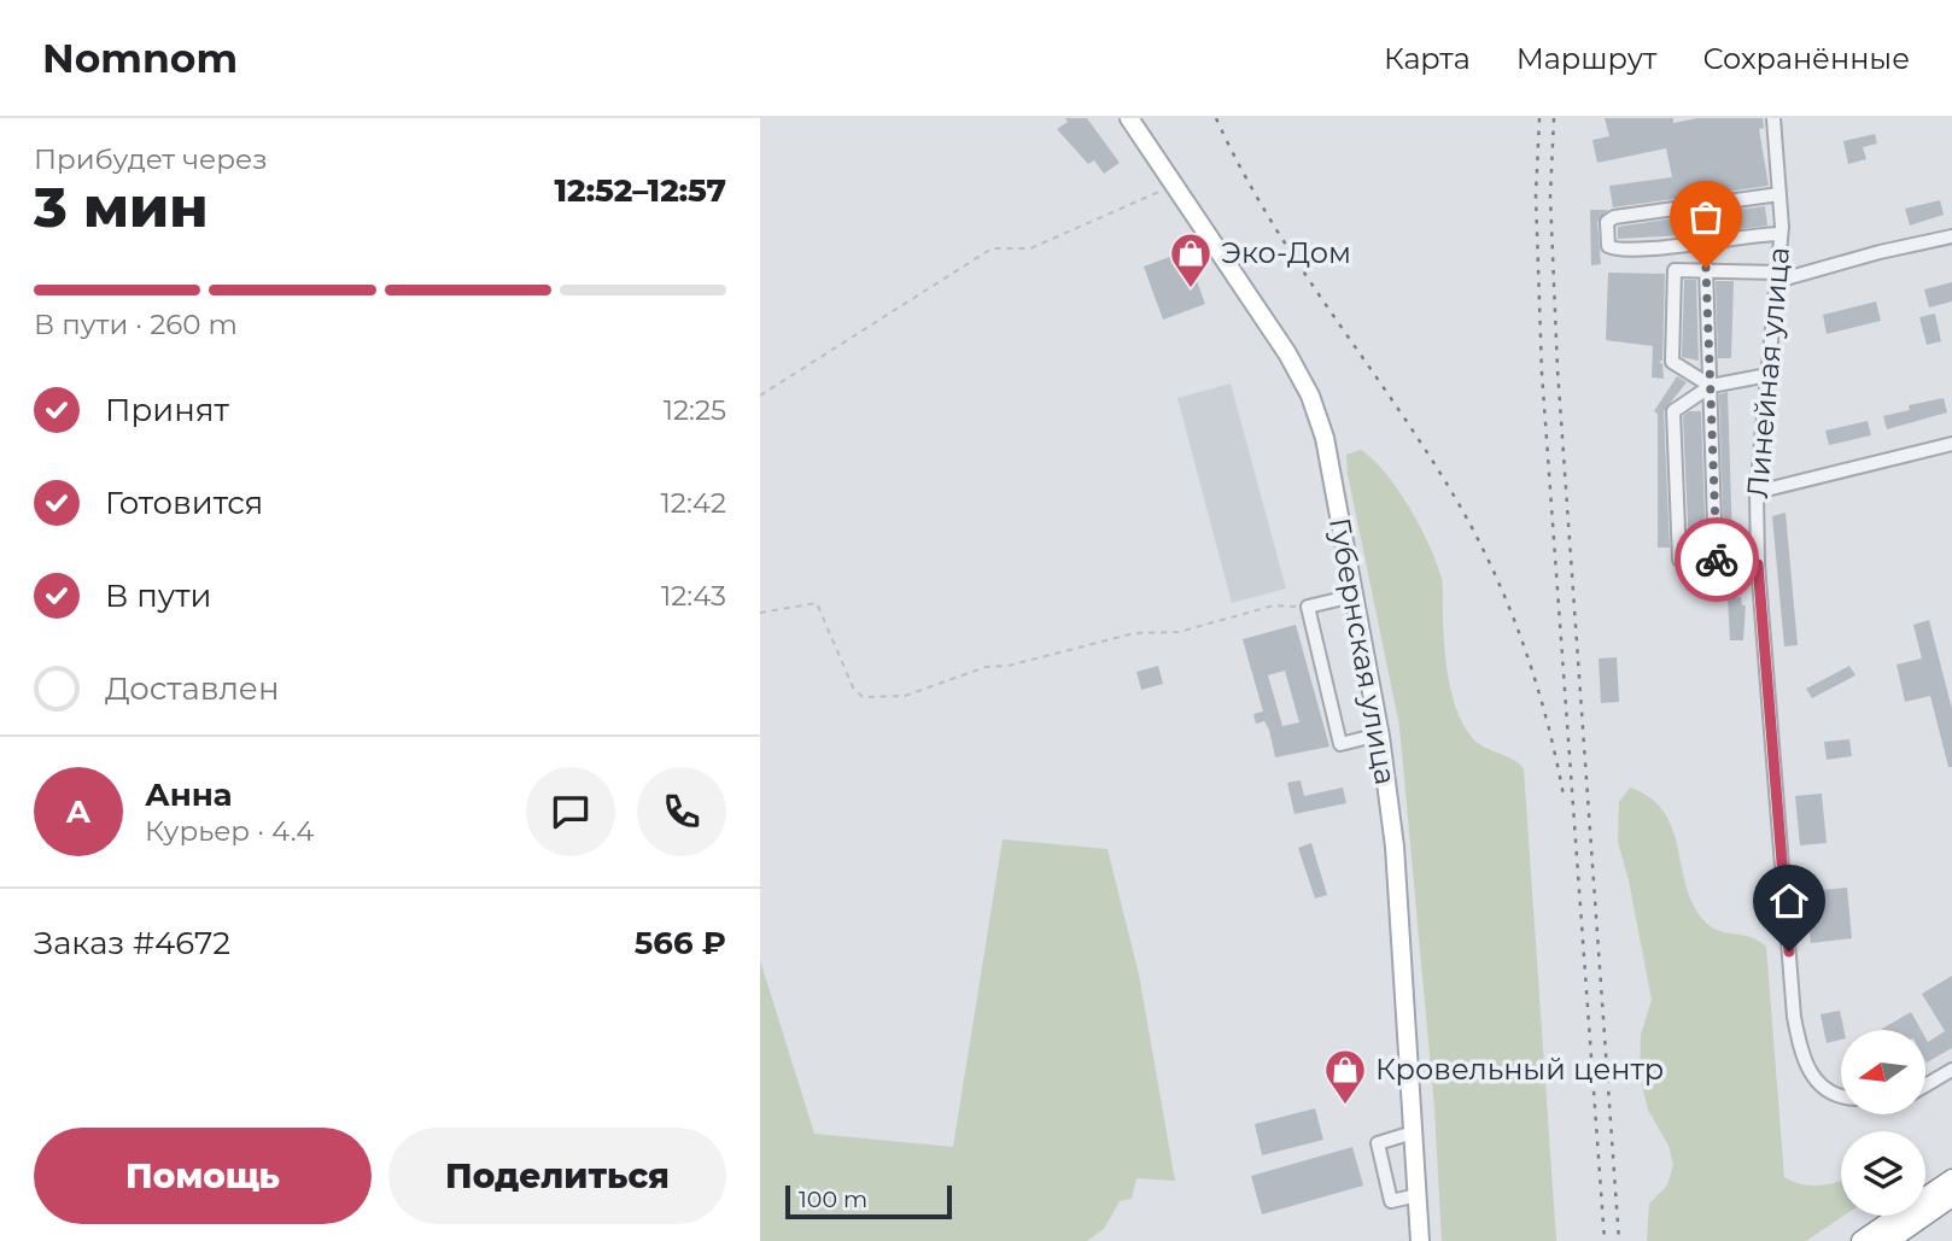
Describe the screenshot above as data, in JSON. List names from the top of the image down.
{
  "streets": {
    "main road": ["Губернская улица"],
    "street": ["Линейная улица"]
  },
  "places": {
    "shop": ["Эко-Дом", "Кровельный центр"]
  },
  "scale_bar": "100 m",
  "north": "left",
  "page": {
    "header": "Nomnom",
    "nav": ["Карта", "Маршрут", "Сохранённые"],
    "heading": ["3 мин", "Прибудет через", "12:52–12:57"],
    "panel": [
      "Анна",
      "Курьер · 4.4",
      "Заказ #4672",
      "566 ₽"
    ],
    "bar": "В пути · 260 m",
    "list": [
      ["Принят", "12:25"],
      ["Готовится", "12:42"],
      ["В пути", "12:43"],
      "Доставлен"
    ],
    "round": "А",
    "buttons": ["Помощь", "Поделиться"],
    "scale": "100 m"
  }
}
